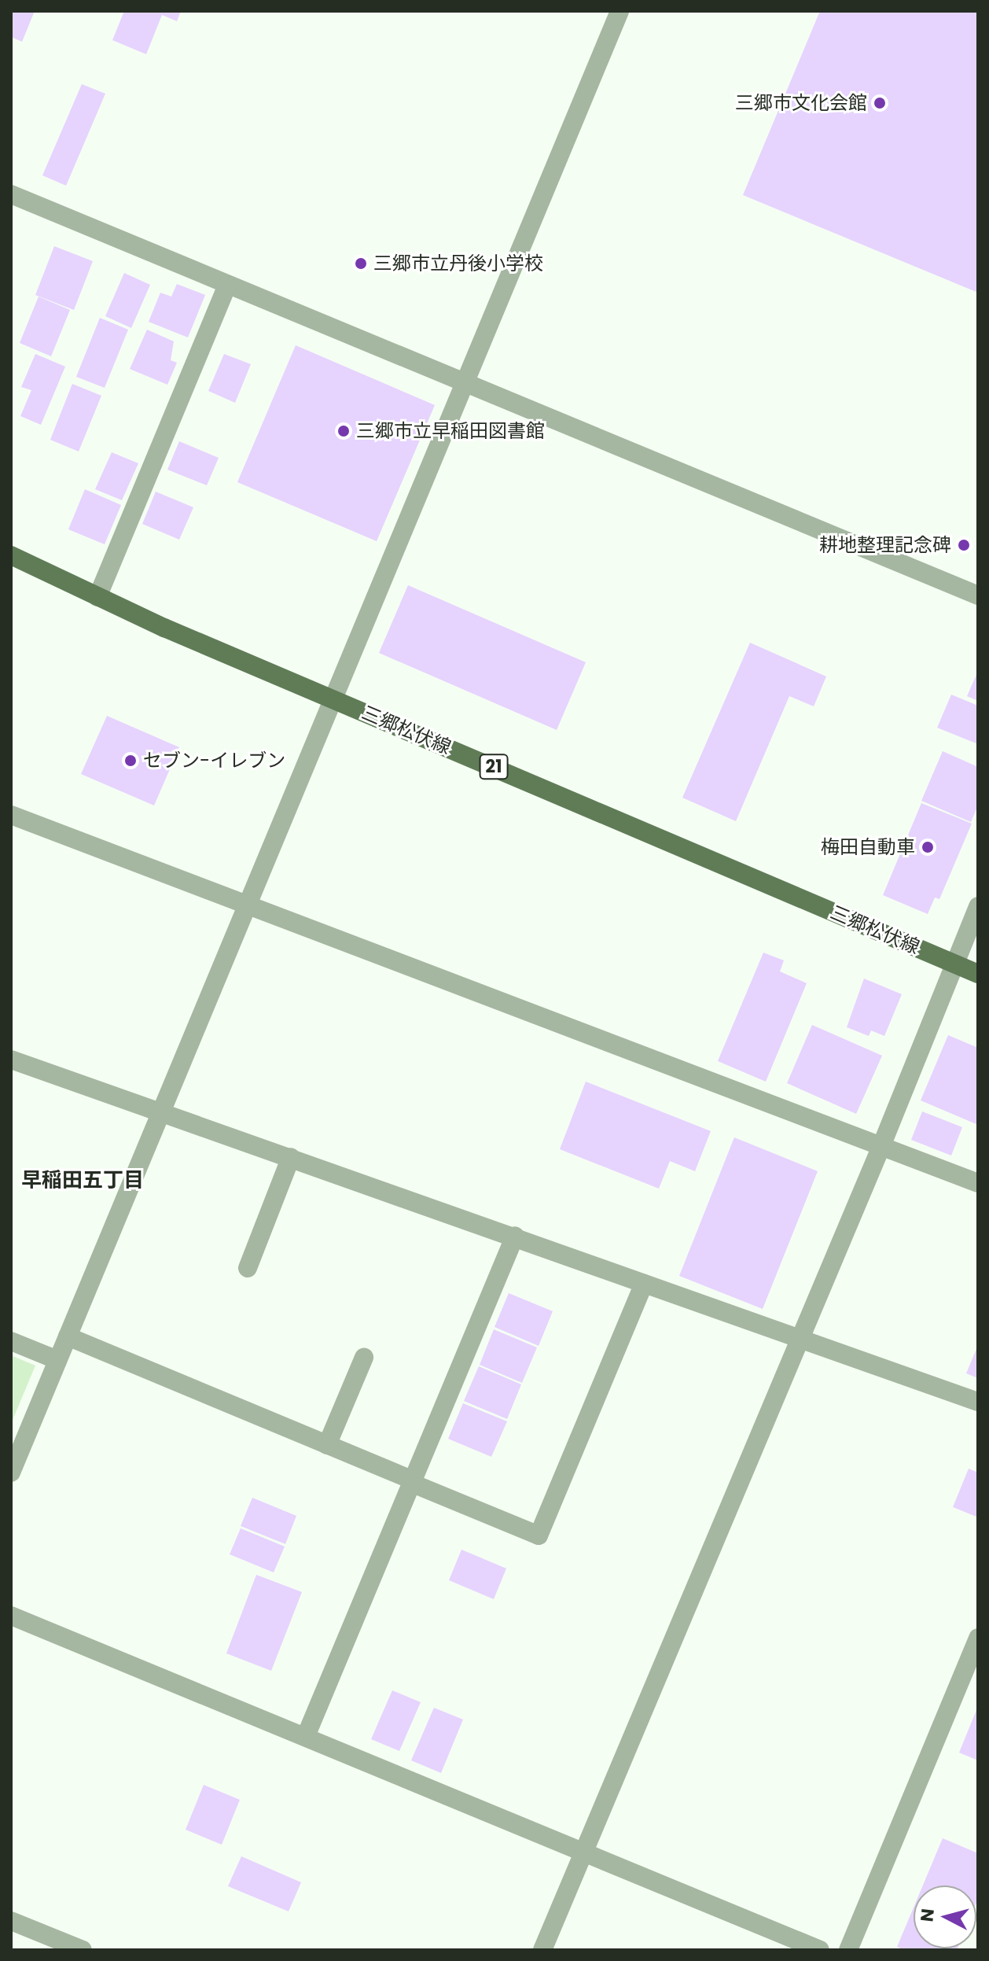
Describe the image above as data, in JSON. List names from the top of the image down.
{
  "streets": {
    "main road": ["三郷松伏線", "21"]
  },
  "districts": ["早稲田五丁目"],
  "places": [
    "三郷市文化会館",
    "三郷市立丹後小学校",
    "三郷市立早稲田図書館",
    "耕地整理記念碑",
    "セブン-イレブン",
    "梅田自動車"
  ],
  "north": "left"
}
